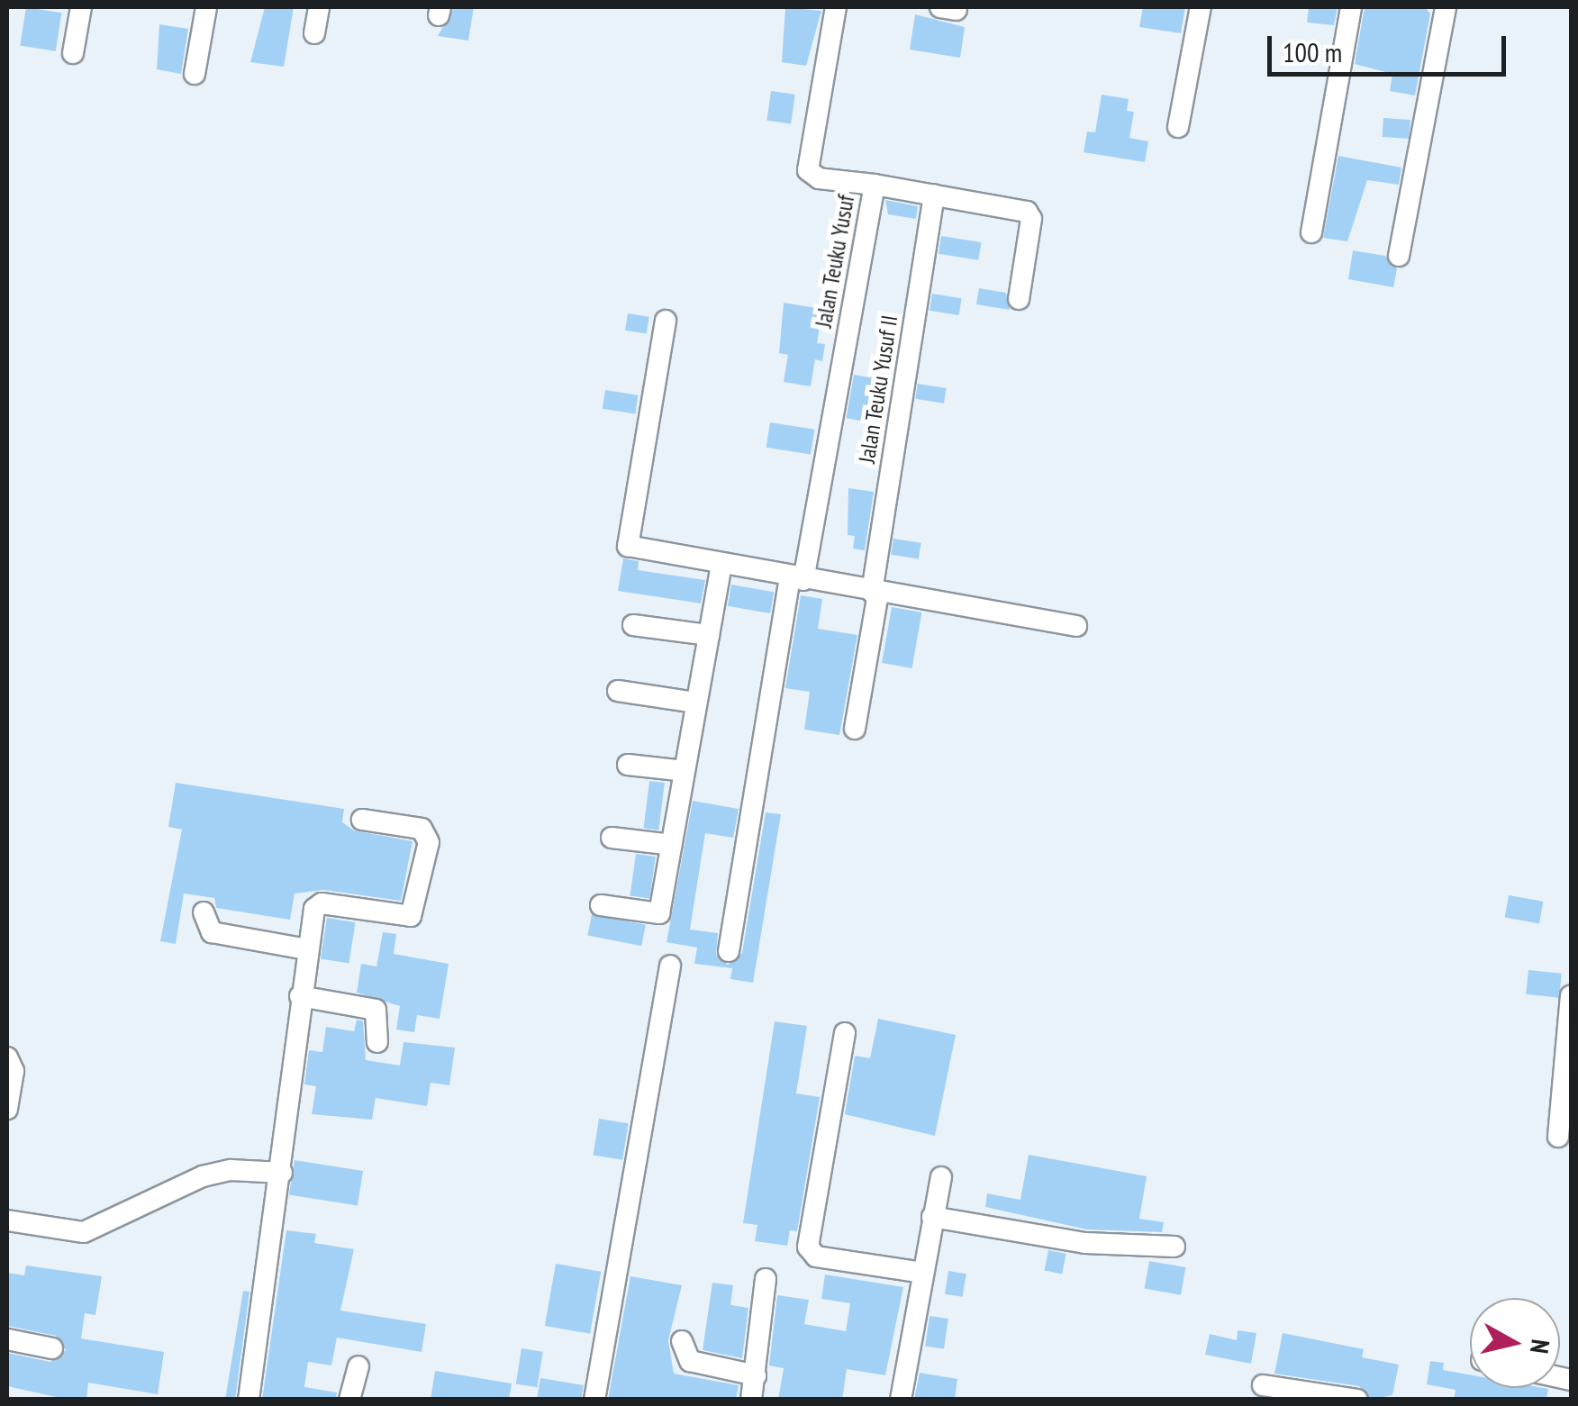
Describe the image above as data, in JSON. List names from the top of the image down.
{
  "streets": {
    "street": ["Jalan Teuku Yusuf", "Jalan Teuku Yusuf II"]
  },
  "scale_bar": "100 m",
  "north": "right"
}
